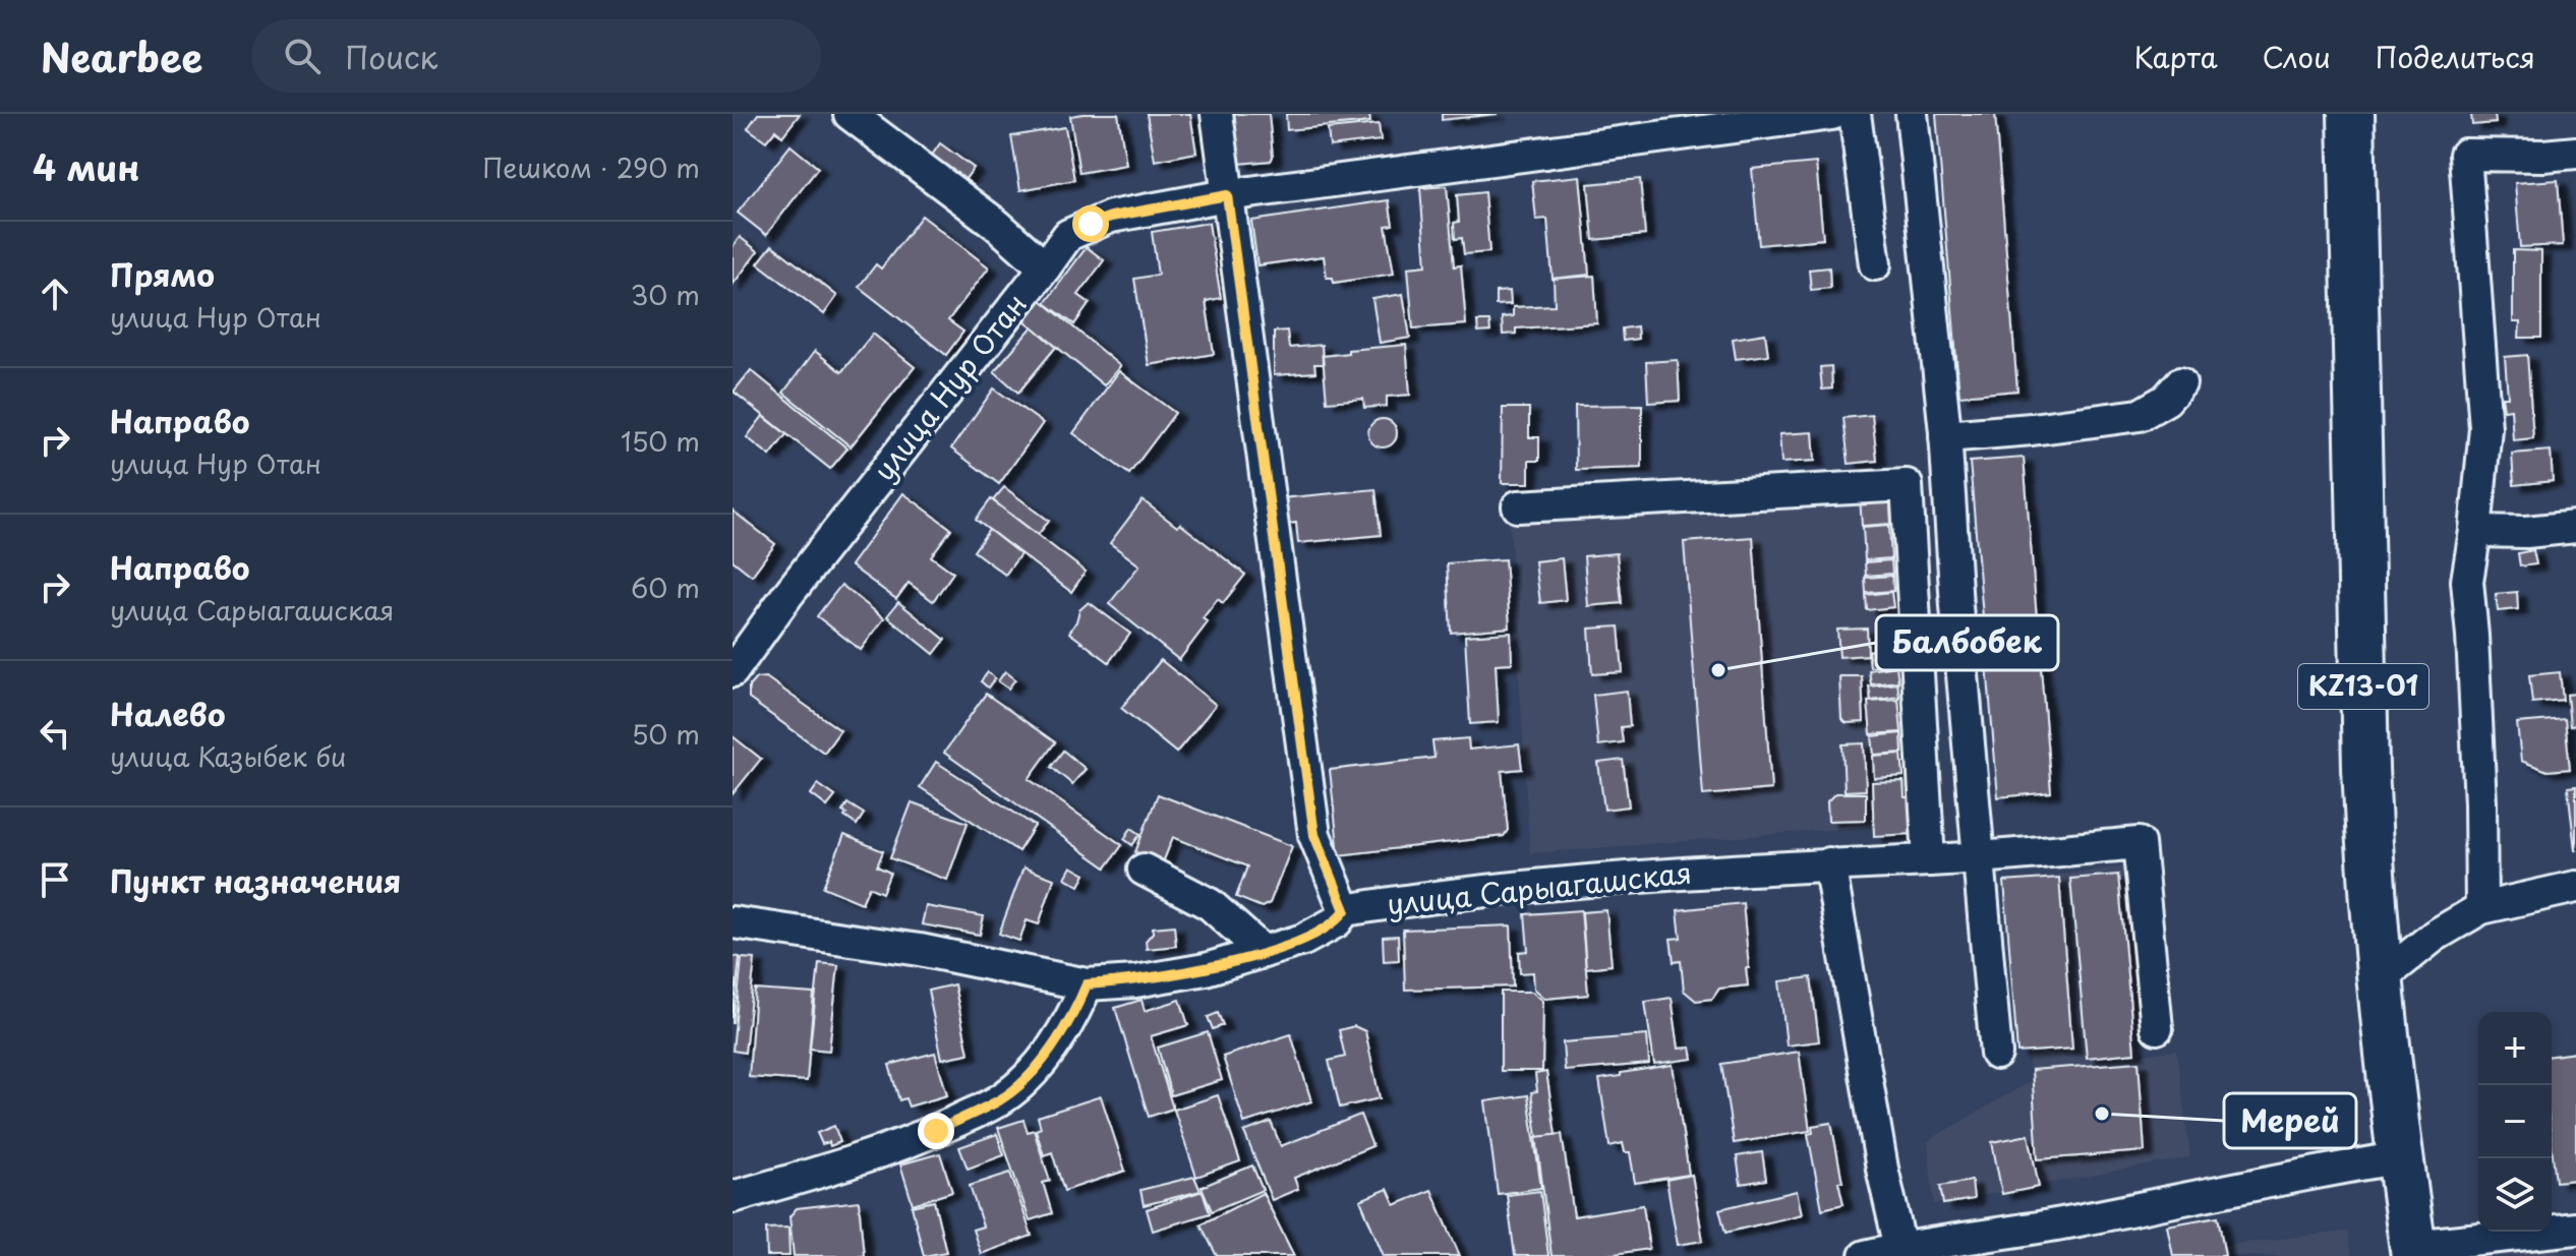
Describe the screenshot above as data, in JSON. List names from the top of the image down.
{
  "streets": {
    "highway": ["KZ13-01"],
    "street": ["улица Нур Отан", "улица Сарыагашская"]
  },
  "places": ["Балбобек", "Мерей"],
  "page": {
    "header": "Nearbee",
    "search": "Поиск",
    "nav": ["Карта", "Слои", "Поделиться"],
    "heading": ["4 мин", "Пешком · 290 m"],
    "list": [
      ["Прямо", "улица Нур Отан", "30 m"],
      ["Направо", "улица Нур Отан", "150 m"],
      ["Направо", "улица Сарыагашская", "60 m"],
      ["Налево", "улица Казыбек би", "50 m"],
      "Пункт назначения"
    ],
    "map_buttons": ["+", "−"]
  }
}
